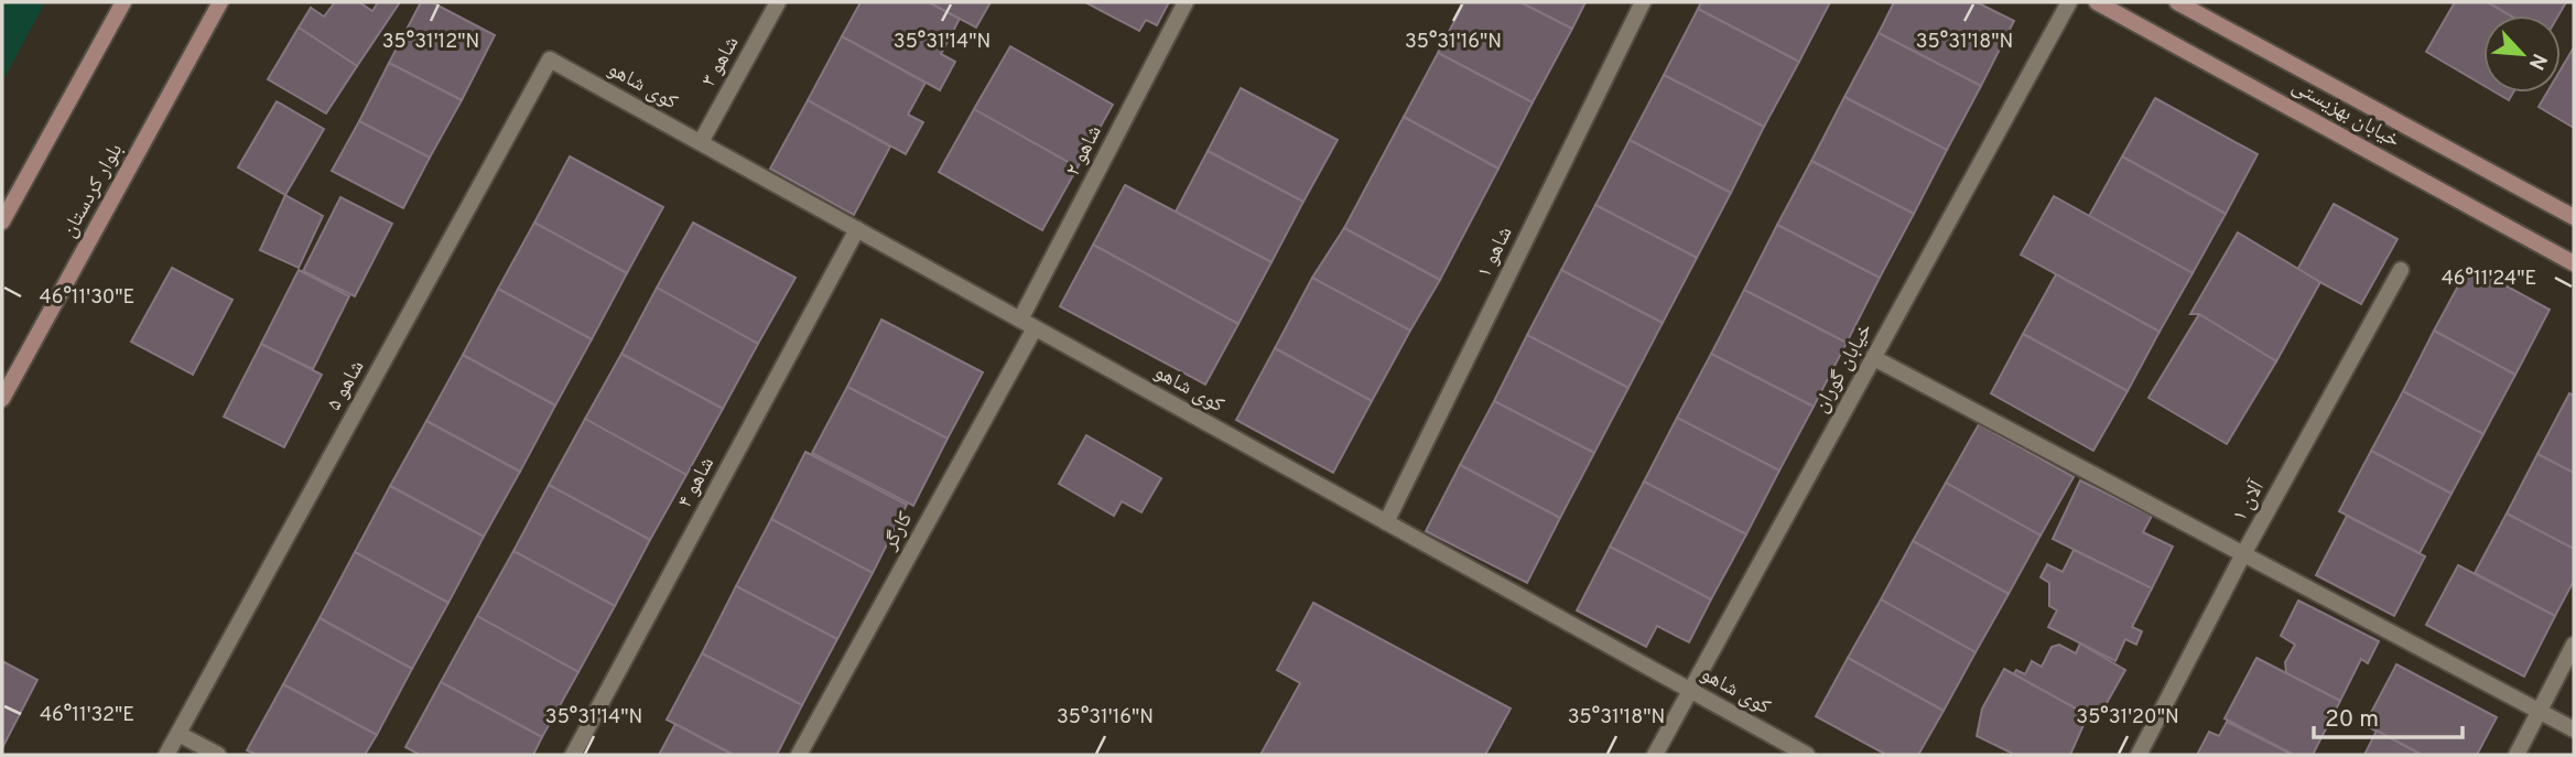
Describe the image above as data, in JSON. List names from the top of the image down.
{
  "streets": {
    "street": [
      "شاهو ۳",
      "کوی شاهو",
      "خیابان بهزیستی",
      "شاهو ۲",
      "بلوار کردستان",
      "شاهو ۱",
      "خیابان گوران",
      "شاهو ۵",
      "شاهو ۴",
      "آلان ۱",
      "کارگر"
    ]
  },
  "crossings": [
    ["شاهو ۳", "کوی شاهو"],
    ["کوی شاهو", "شاهو ۲"],
    ["کوی شاهو", "شاهو ۱"],
    ["کوی شاهو", "خیابان گوران"],
    ["کوی شاهو", "شاهو ۵"],
    ["کوی شاهو", "شاهو ۴"],
    ["کوی شاهو", "کارگر"],
    ["شاهو ۲", "کارگر"]
  ],
  "scale_bar": "20 m",
  "north": "bottom right",
  "coordinates": [
    "35°31'12\"N",
    "35°31'14\"N",
    "35°31'16\"N",
    "35°31'18\"N",
    "46°11'24\"E",
    "46°11'30\"E",
    "46°11'32\"E",
    "35°31'20\"N"
  ]
}
